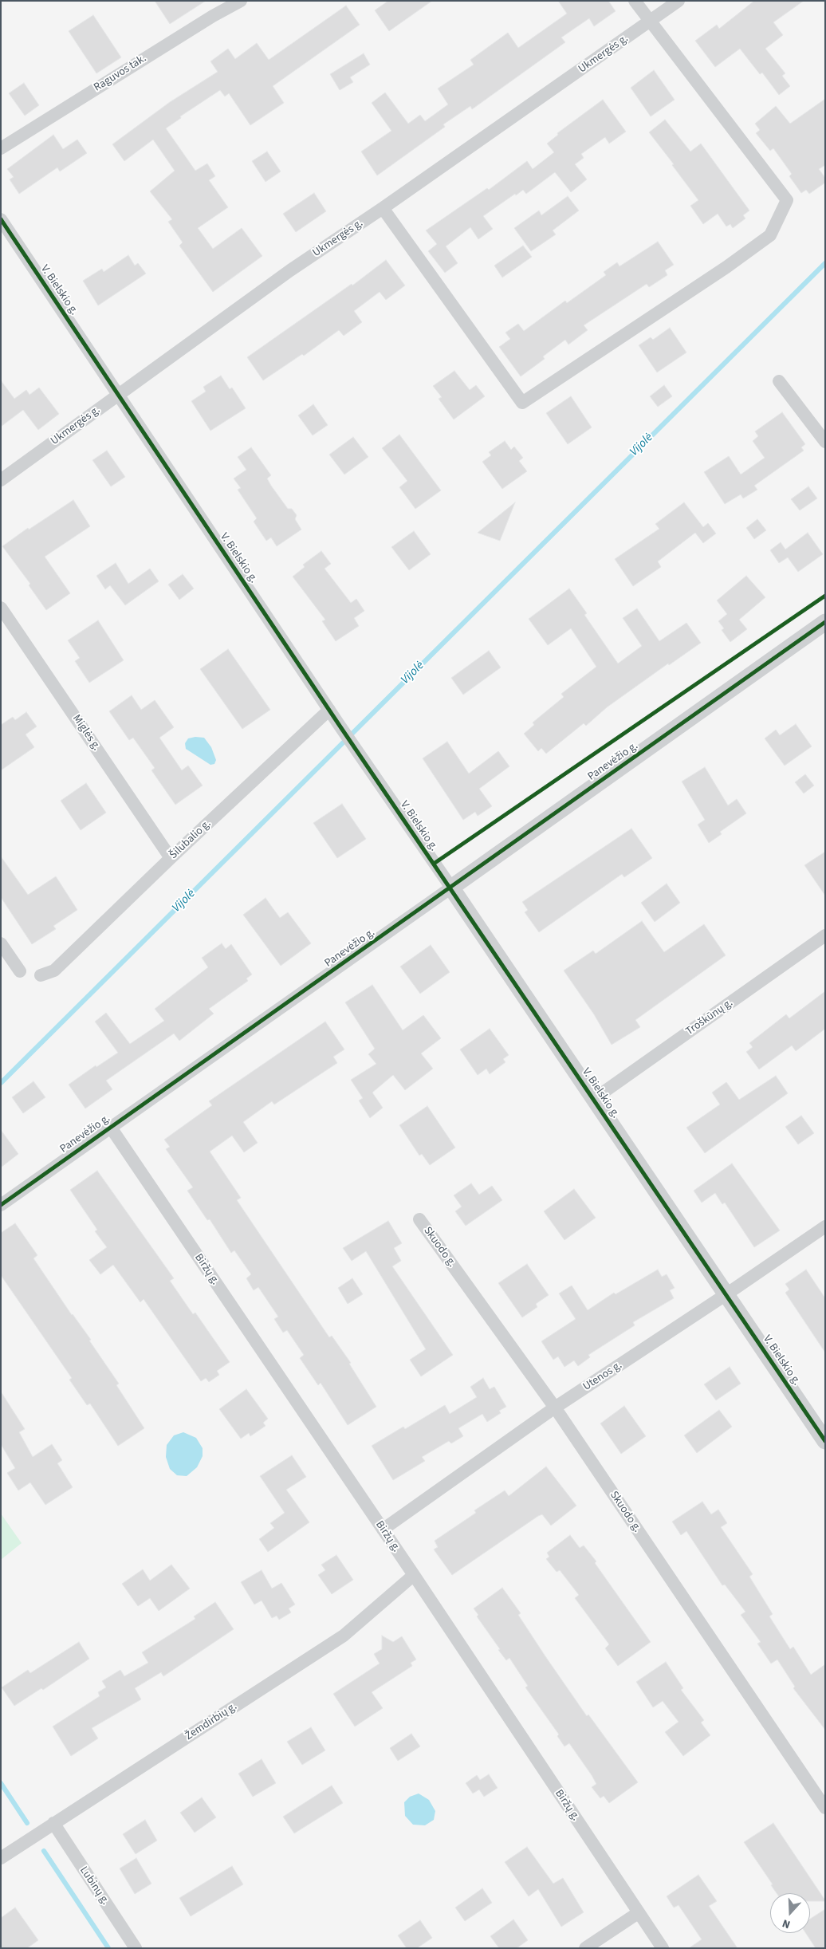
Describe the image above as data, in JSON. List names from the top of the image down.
{
  "streets": {
    "street": [
      "Ukmergės g.",
      "Raguvos tak.",
      "V. Bielskio g.",
      "Miglės g.",
      "Panevėžio g.",
      "Šilubalio g.",
      "Troškūnų g.",
      "Skuodo g.",
      "Biržų g.",
      "Utenos g.",
      "Žemdirbių g.",
      "Lubinų g."
    ]
  },
  "crossings": [
    ["Ukmergės g.", "V. Bielskio g."],
    ["V. Bielskio g.", "Panevėžio g."],
    ["V. Bielskio g.", "Šilubalio g."],
    ["V. Bielskio g.", "Troškūnų g."],
    ["V. Bielskio g.", "Utenos g."],
    ["Miglės g.", "Šilubalio g."],
    ["Panevėžio g.", "Biržų g."],
    ["Skuodo g.", "Utenos g."],
    ["Biržų g.", "Utenos g."],
    ["Biržų g.", "Žemdirbių g."],
    ["Žemdirbių g.", "Lubinų g."]
  ],
  "water": ["Vijolė"],
  "north": "bottom"
}
